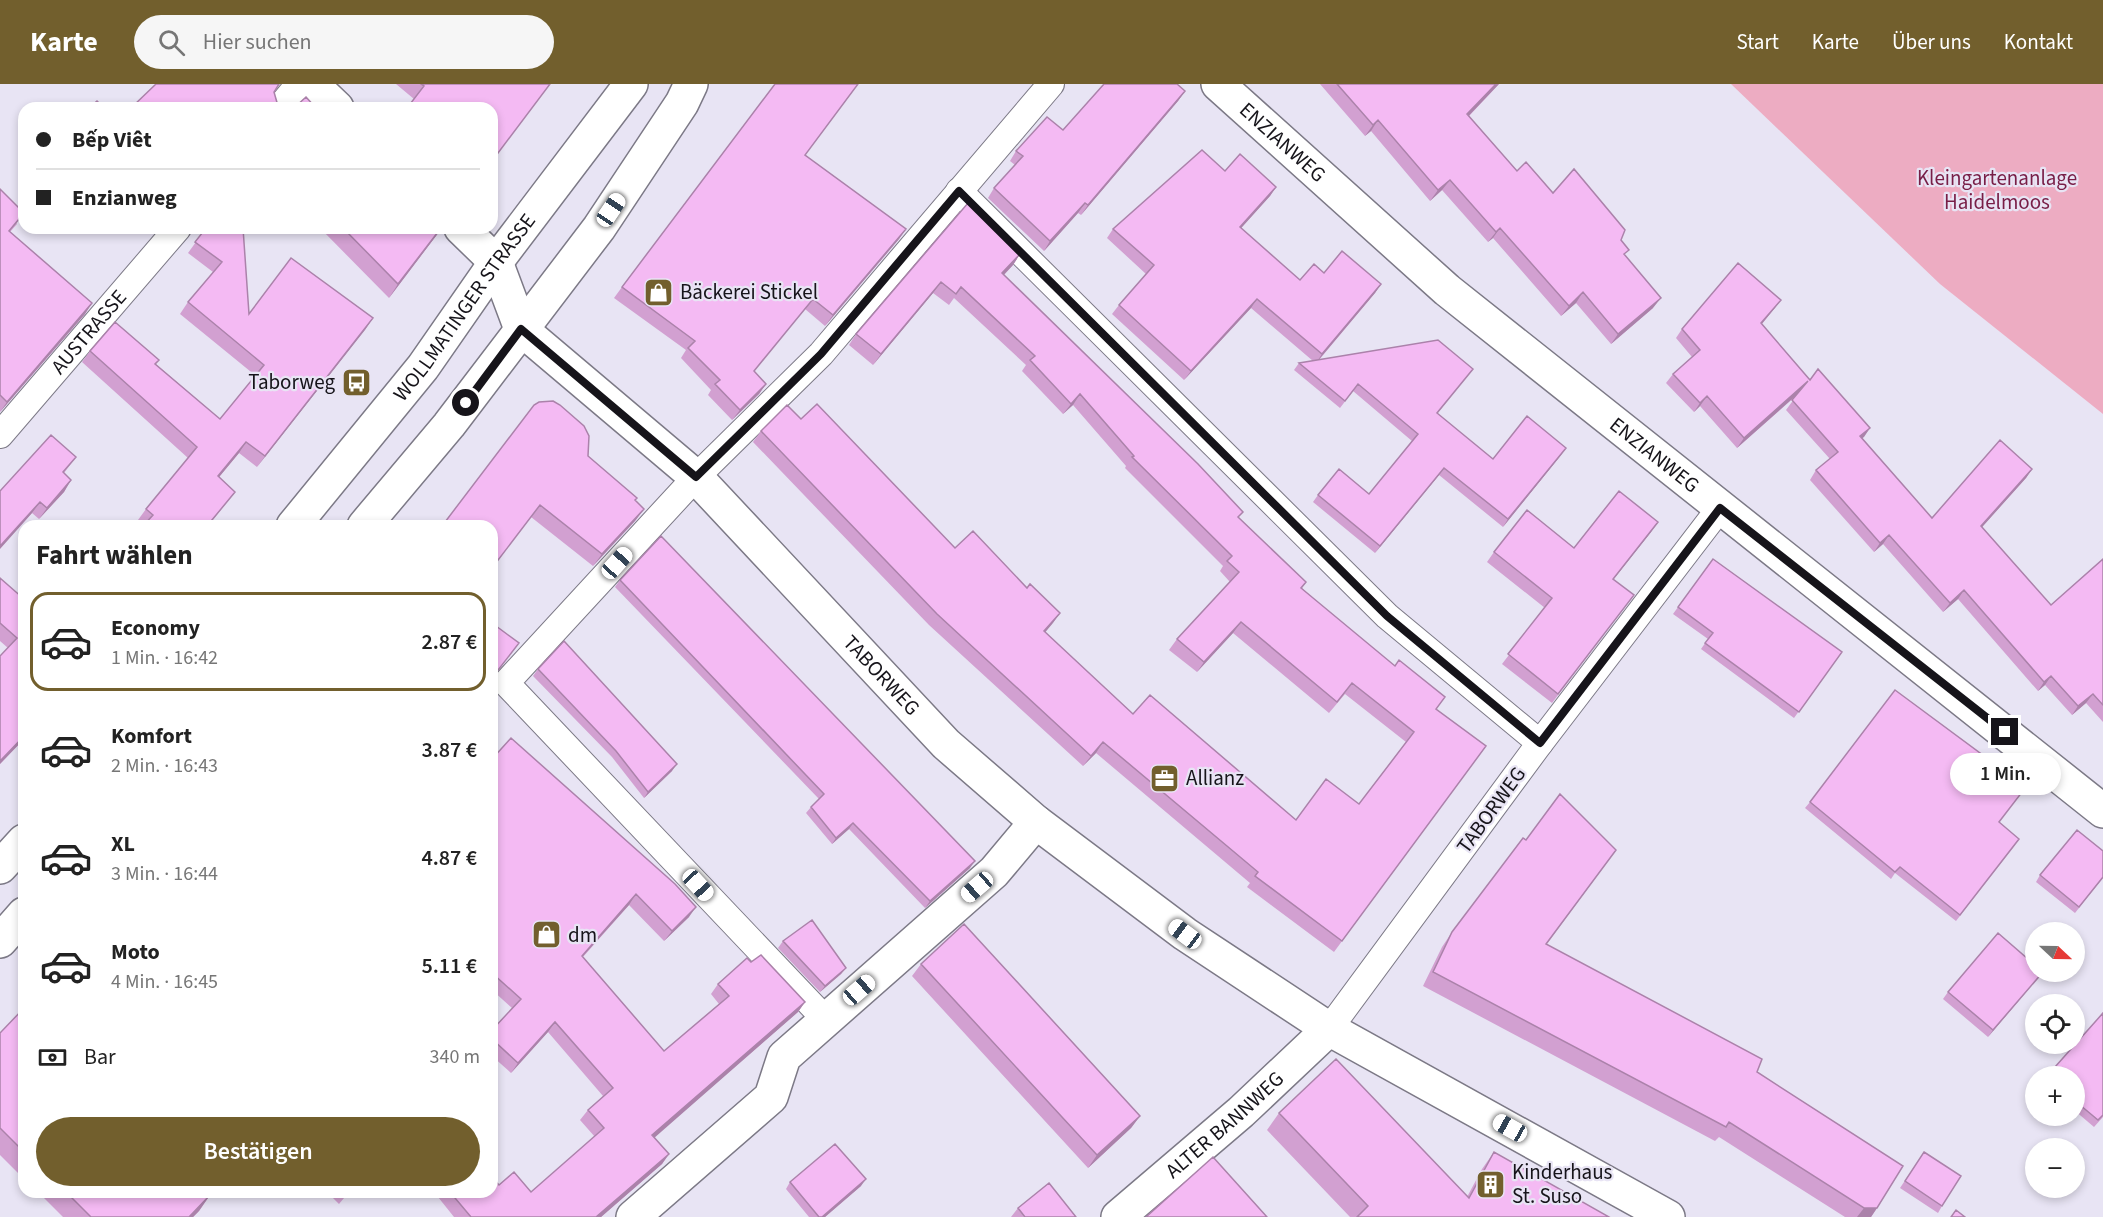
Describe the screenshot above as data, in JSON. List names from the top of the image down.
{
  "streets": {
    "street": [
      "ENZIANWEG",
      "WOLLMATINGER STRASSE",
      "TABORWEG",
      "ALTER BANNWEG"
    ],
    "lane": ["AUSTRASSE"]
  },
  "crossings": [
    ["ENZIANWEG", "TABORWEG"],
    ["WOLLMATINGER STRASSE", "TABORWEG"],
    ["TABORWEG", "ALTER BANNWEG"]
  ],
  "parks": ["Kleingartenanlage Haidelmoos"],
  "places": {
    "shop": ["Bäckerei Stickel", "dm"],
    "bus stop": ["Taborweg"],
    "office": ["Allianz"],
    "building": ["Kinderhaus St. Suso"]
  },
  "north": "right",
  "page": {
    "header": "Karte",
    "search": "Hier suchen",
    "nav": [
      "Start",
      "Karte",
      "Über uns",
      "Kontakt"
    ],
    "banner": ["Bếp Viêt", "Enzianweg"],
    "heading": "Fahrt wählen",
    "list": [
      {
        "name": "Economy",
        "note": "1 Min. · 16:42",
        "value": "2.87 €"
      },
      {
        "name": "Komfort",
        "note": "2 Min. · 16:43",
        "value": "3.87 €"
      },
      {
        "name": "XL",
        "note": "3 Min. · 16:44",
        "value": "4.87 €"
      },
      {
        "name": "Moto",
        "note": "4 Min. · 16:45",
        "value": "5.11 €"
      }
    ],
    "bubble": "1 Min.",
    "map_buttons": ["+", "−"],
    "pay": ["Bar", "340 m"],
    "buttons": "Bestätigen"
  }
}
